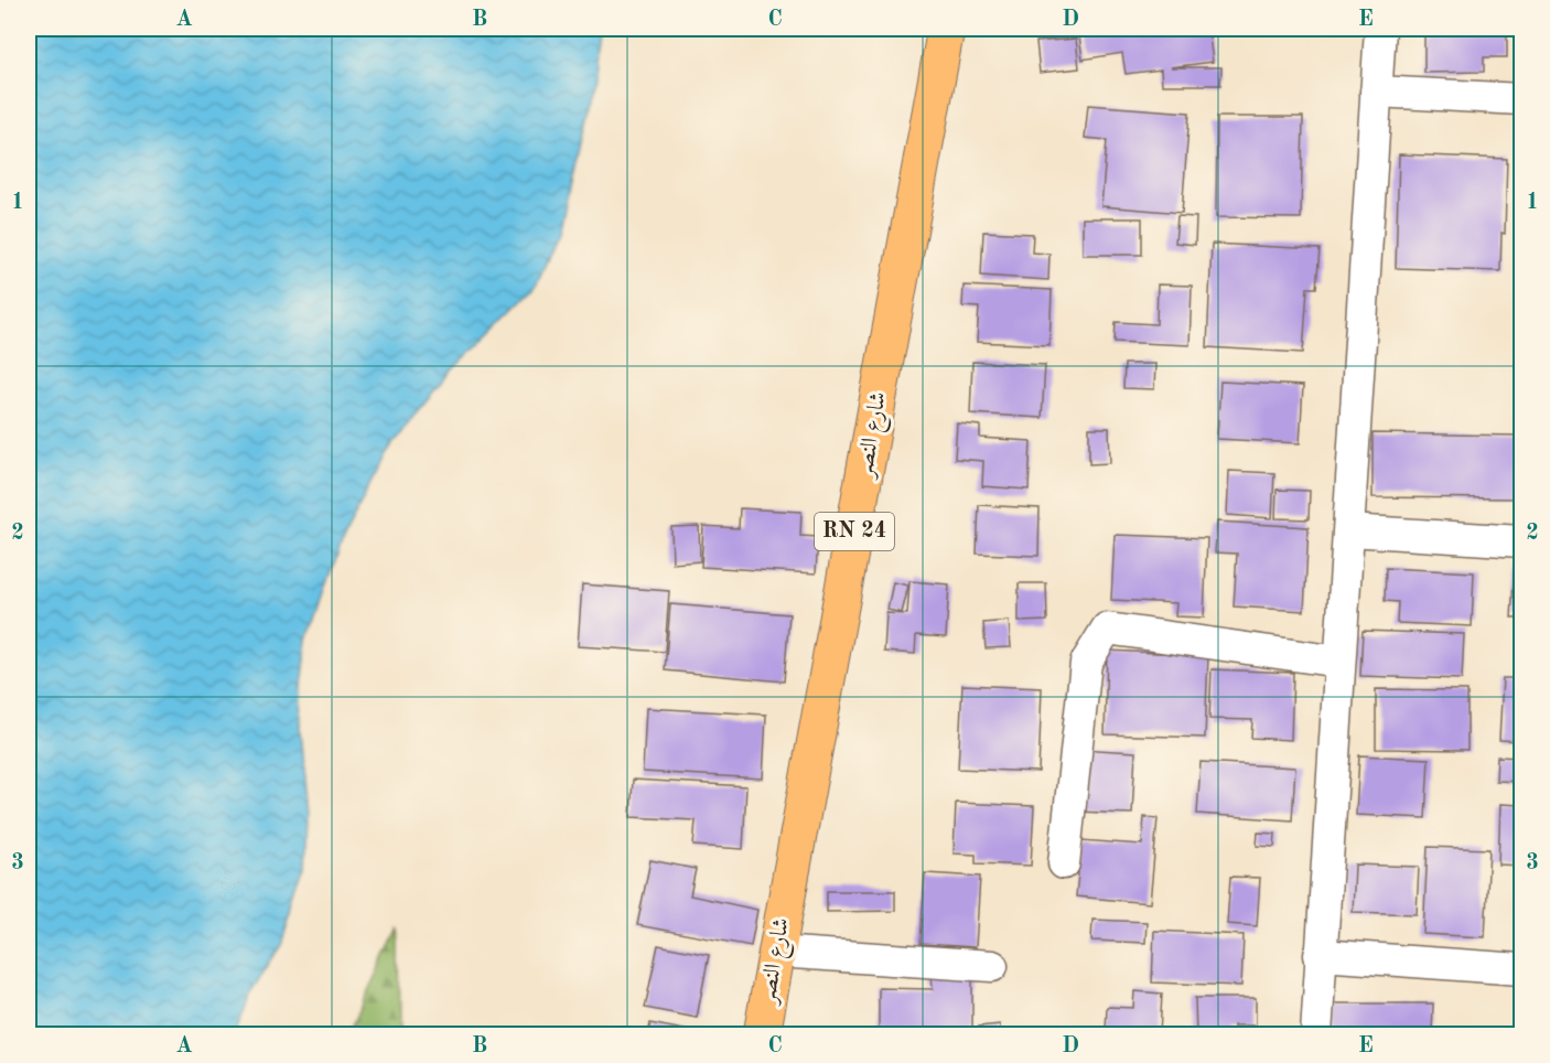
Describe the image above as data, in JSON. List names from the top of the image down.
{
  "streets": {
    "main road": ["شارع النصر", "RN 24"]
  },
  "grid": {
    "columns": [
      "A",
      "B",
      "C",
      "D",
      "E"
    ],
    "rows": ["1", "2", "3"]
  }
}
